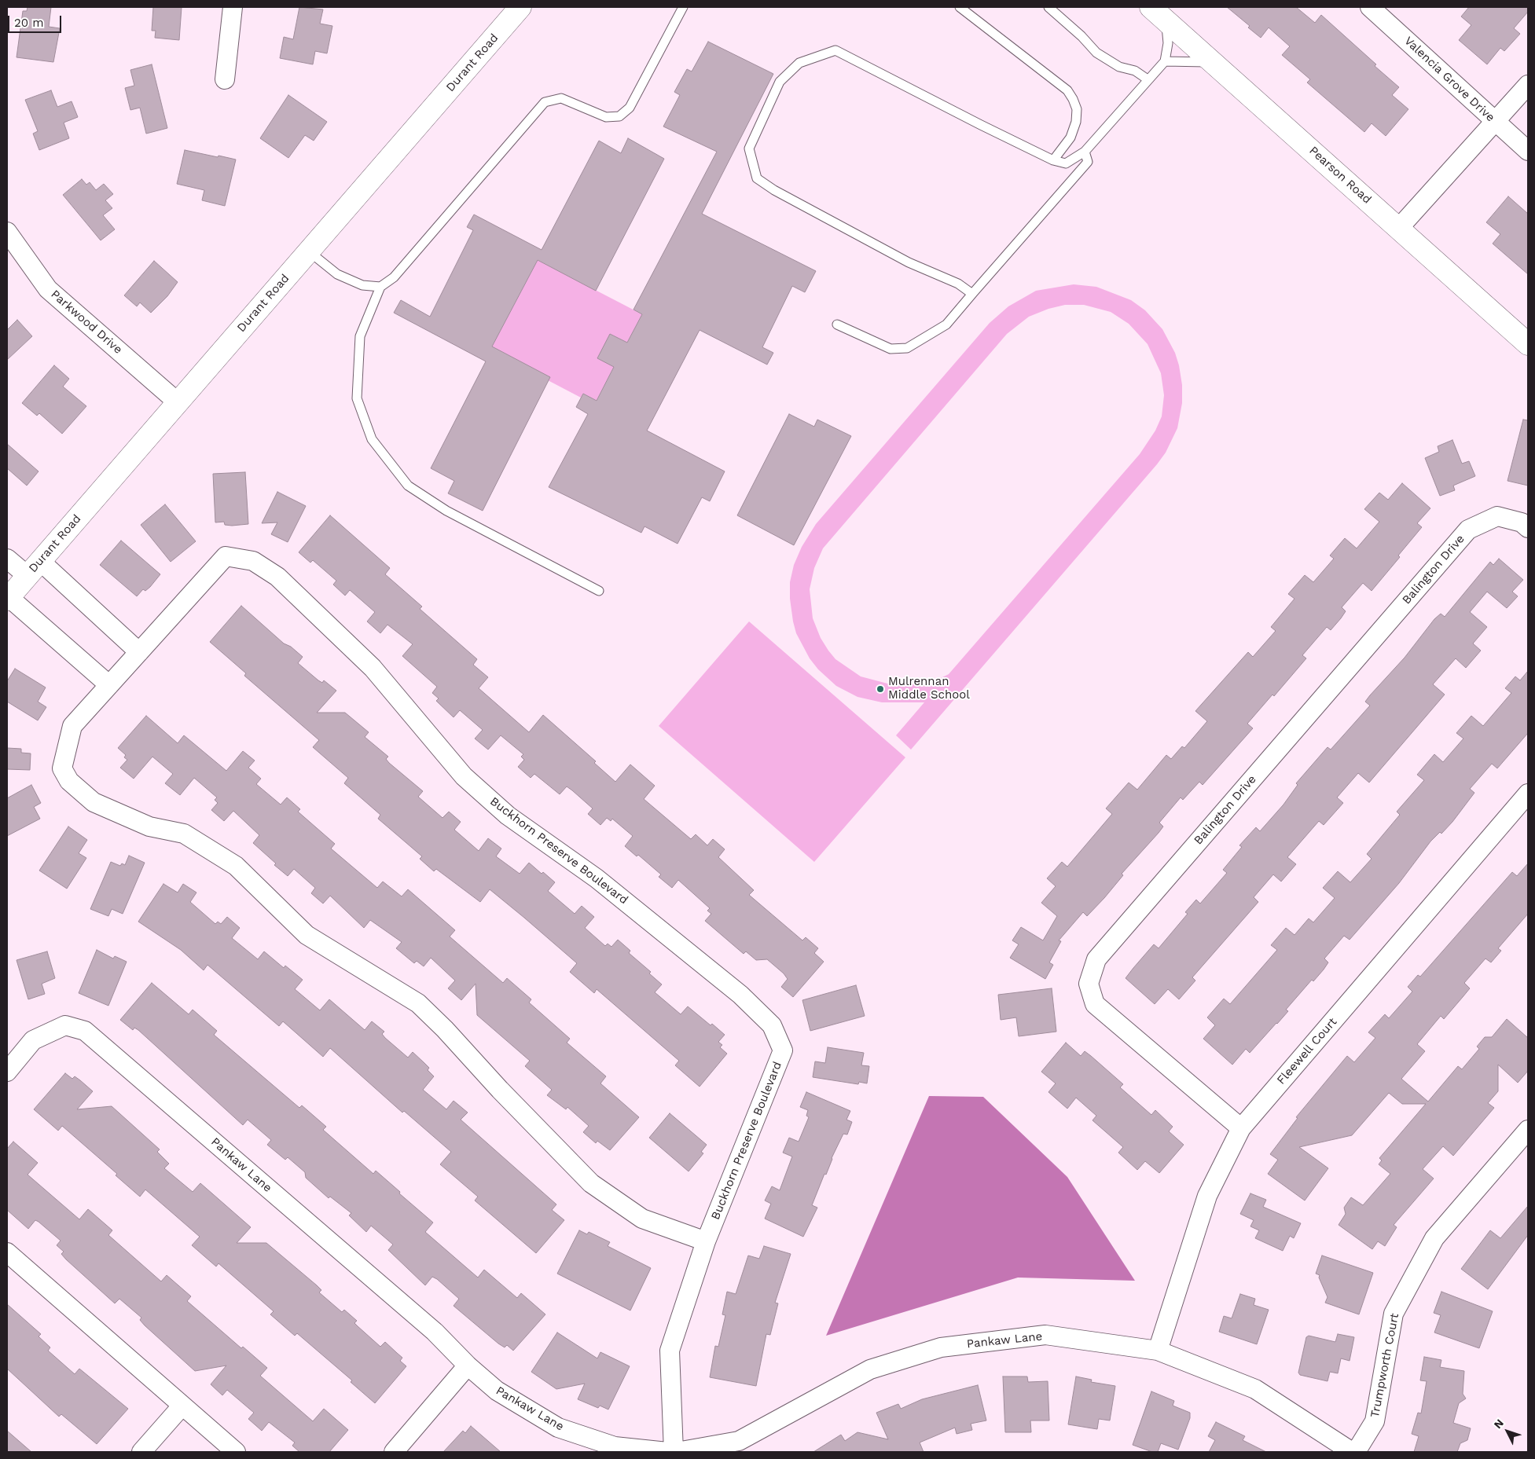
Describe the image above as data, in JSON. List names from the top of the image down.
{
  "streets": {
    "street": [
      "Durant Road",
      "Valencia Grove Drive",
      "Pearson Road",
      "Parkwood Drive",
      "Balington Drive",
      "Buckhorn Preserve Boulevard",
      "Fleewell Court",
      "Pankaw Lane",
      "Trumpworth Court"
    ]
  },
  "crossings": [
    ["Durant Road", "Parkwood Drive"],
    ["Balington Drive", "Fleewell Court"],
    ["Fleewell Court", "Pankaw Lane"]
  ],
  "places": ["Mulrennan Middle School"],
  "scale_bar": "20 m",
  "north": "top left"
}
